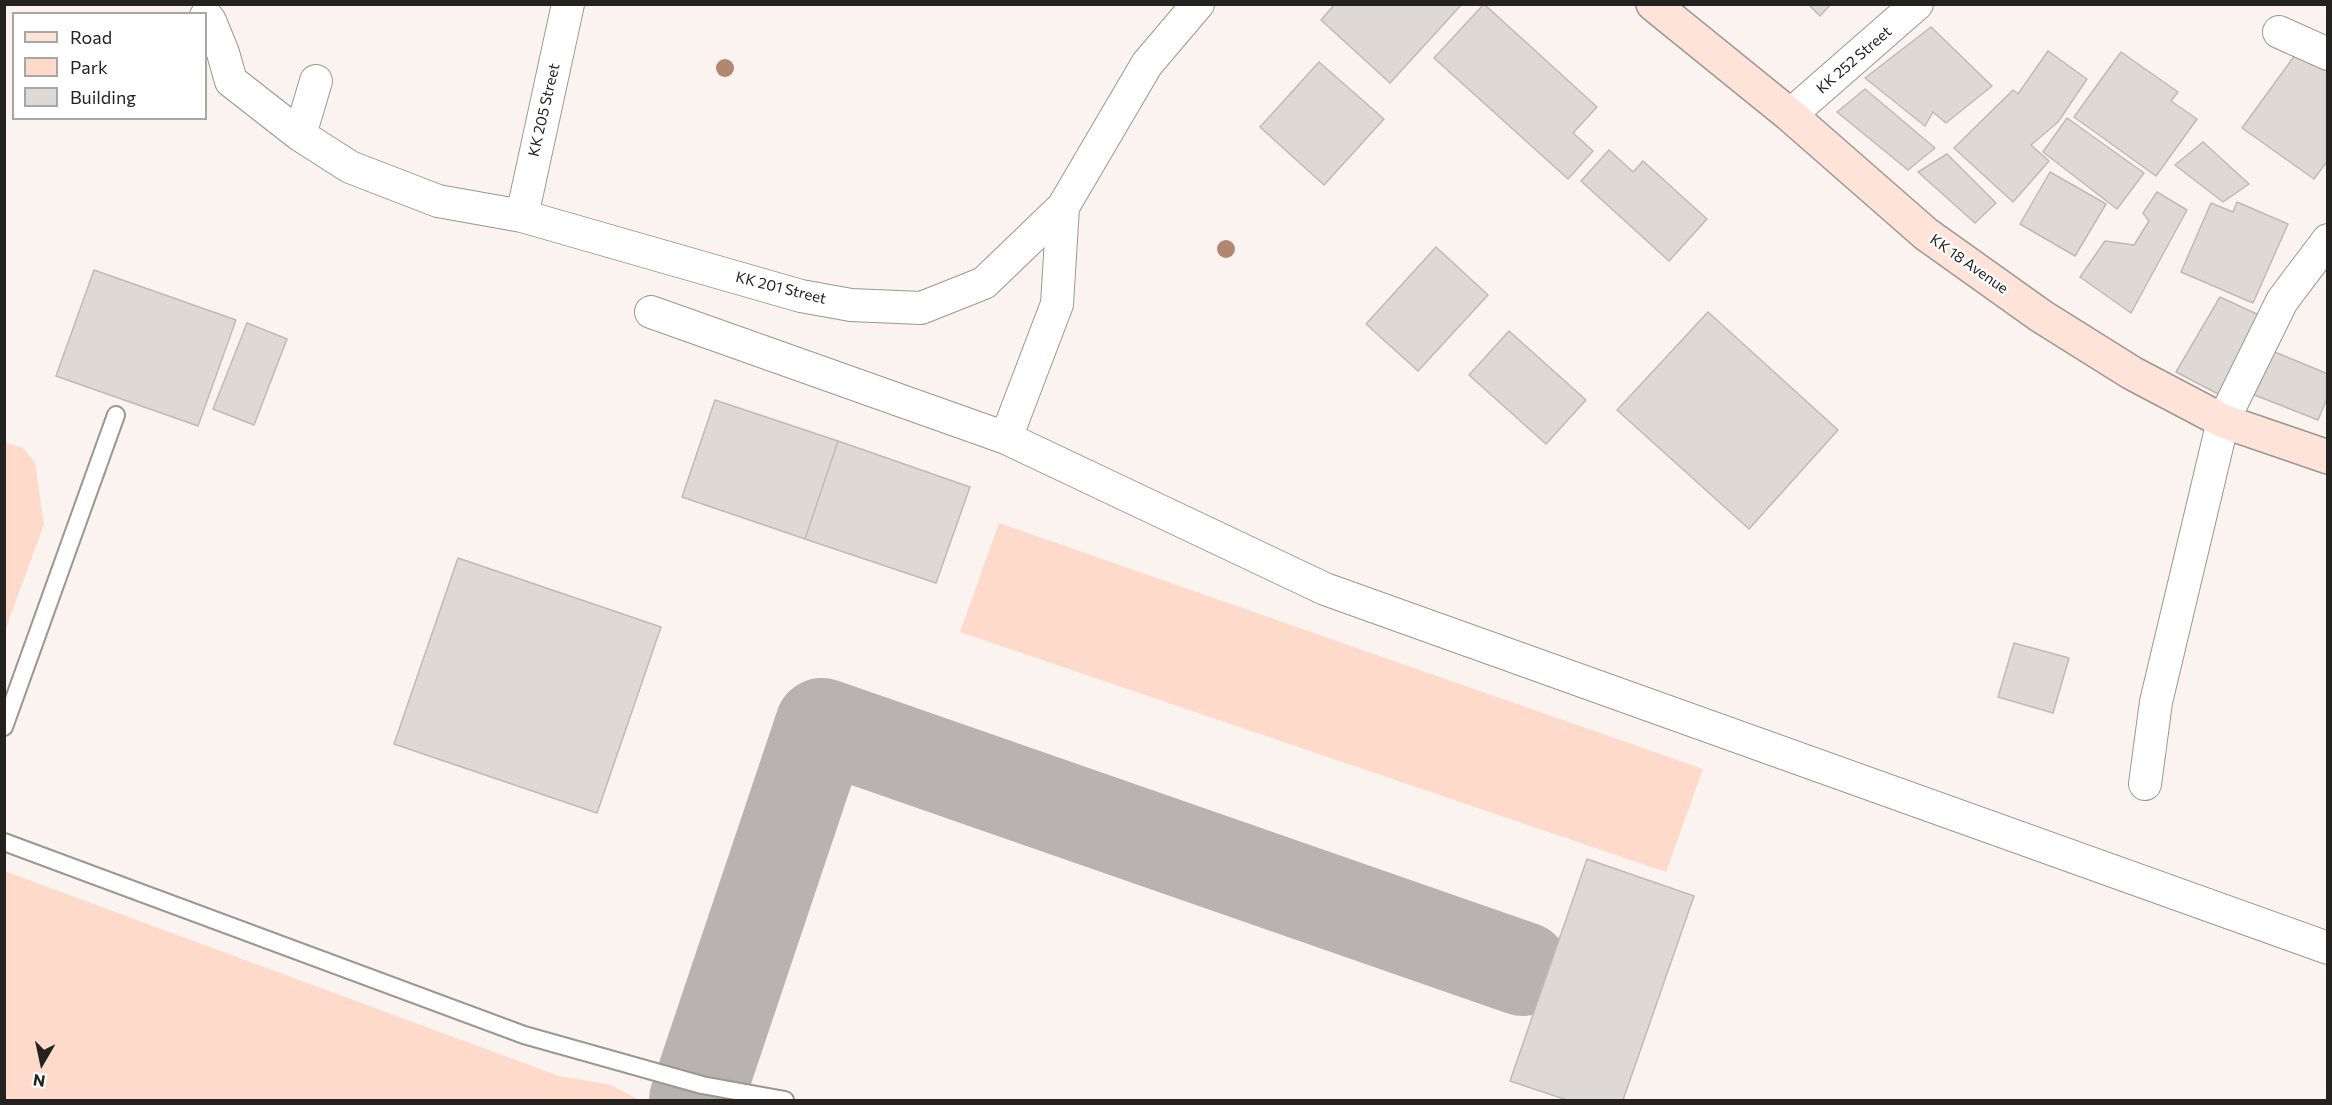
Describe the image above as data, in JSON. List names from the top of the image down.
{
  "streets": {
    "main road": ["KK 18 Avenue"],
    "street": ["KK 252 Street", "KK 205 Street", "KK 201 Street"]
  },
  "crossings": [
    ["KK 252 Street", "KK 18 Avenue"],
    ["KK 205 Street", "KK 201 Street"]
  ],
  "legend": ["Road", "Park", "Building"],
  "north": "bottom"
}
